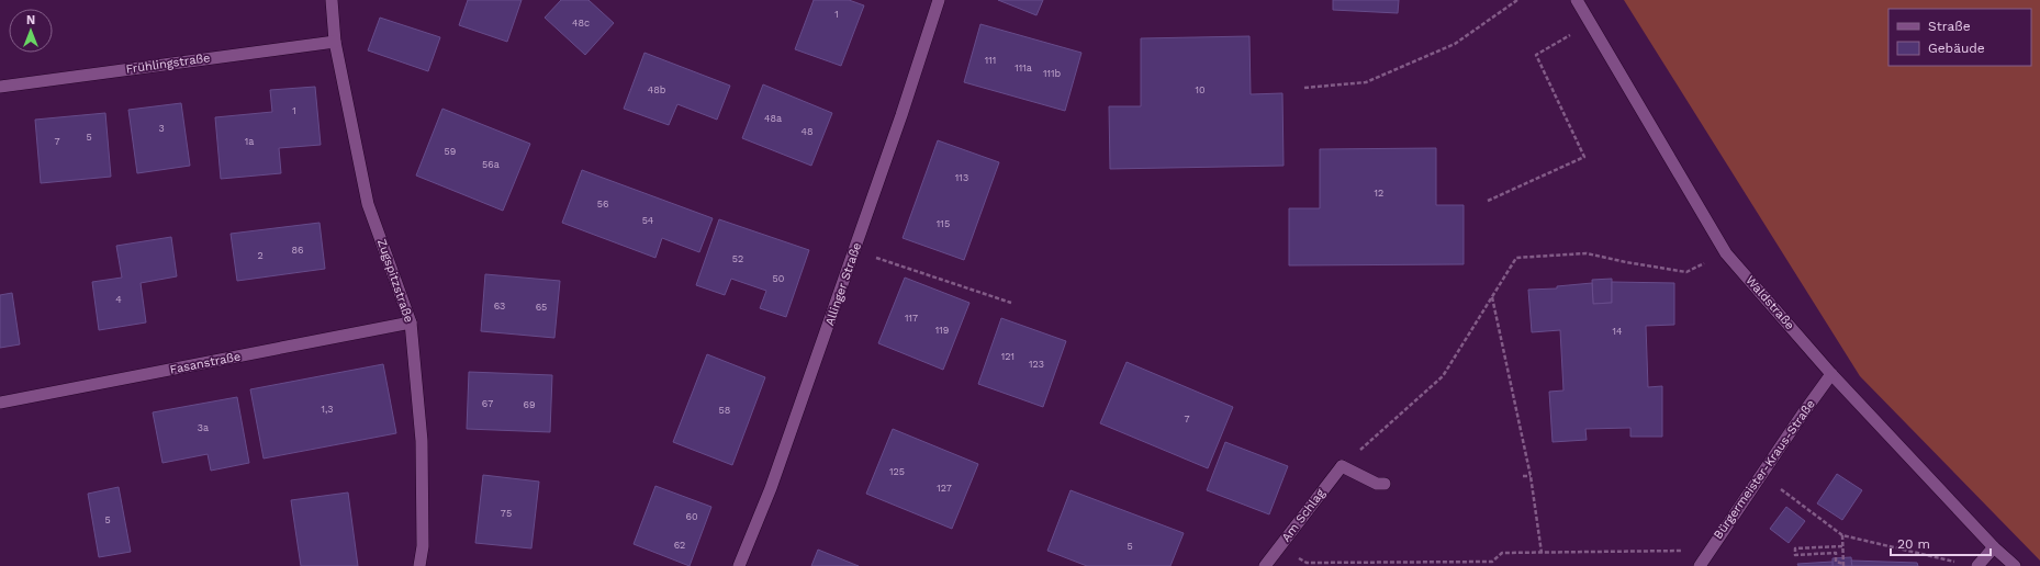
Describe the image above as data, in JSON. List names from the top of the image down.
{
  "streets": {
    "street": [
      "Frühlingstraße",
      "Zugspitzstraße",
      "Allinger Straße",
      "Waldstraße",
      "Fasanstraße",
      "Bürgermeister-Kraus-Straße",
      "Am Schlag"
    ]
  },
  "crossings": [
    ["Frühlingstraße", "Zugspitzstraße"],
    ["Zugspitzstraße", "Fasanstraße"],
    ["Waldstraße", "Bürgermeister-Kraus-Straße"]
  ],
  "house_numbers": [
    "1",
    "48c",
    "111",
    "111a",
    "111b",
    "48b",
    "10",
    "1",
    "48a",
    "3",
    "48",
    "5",
    "7",
    "1a",
    "59",
    "56a",
    "113",
    "12",
    "56",
    "54",
    "115",
    "86",
    "2",
    "52",
    "50",
    "4",
    "63",
    "65",
    "117",
    "119",
    "14",
    "121",
    "123",
    "67",
    "69",
    "1,3",
    "58",
    "7",
    "3a",
    "125",
    "127",
    "75",
    "60",
    "5",
    "62",
    "5"
  ],
  "legend": ["Straße", "Gebäude"],
  "scale_bar": "20 m",
  "north": "top"
}
